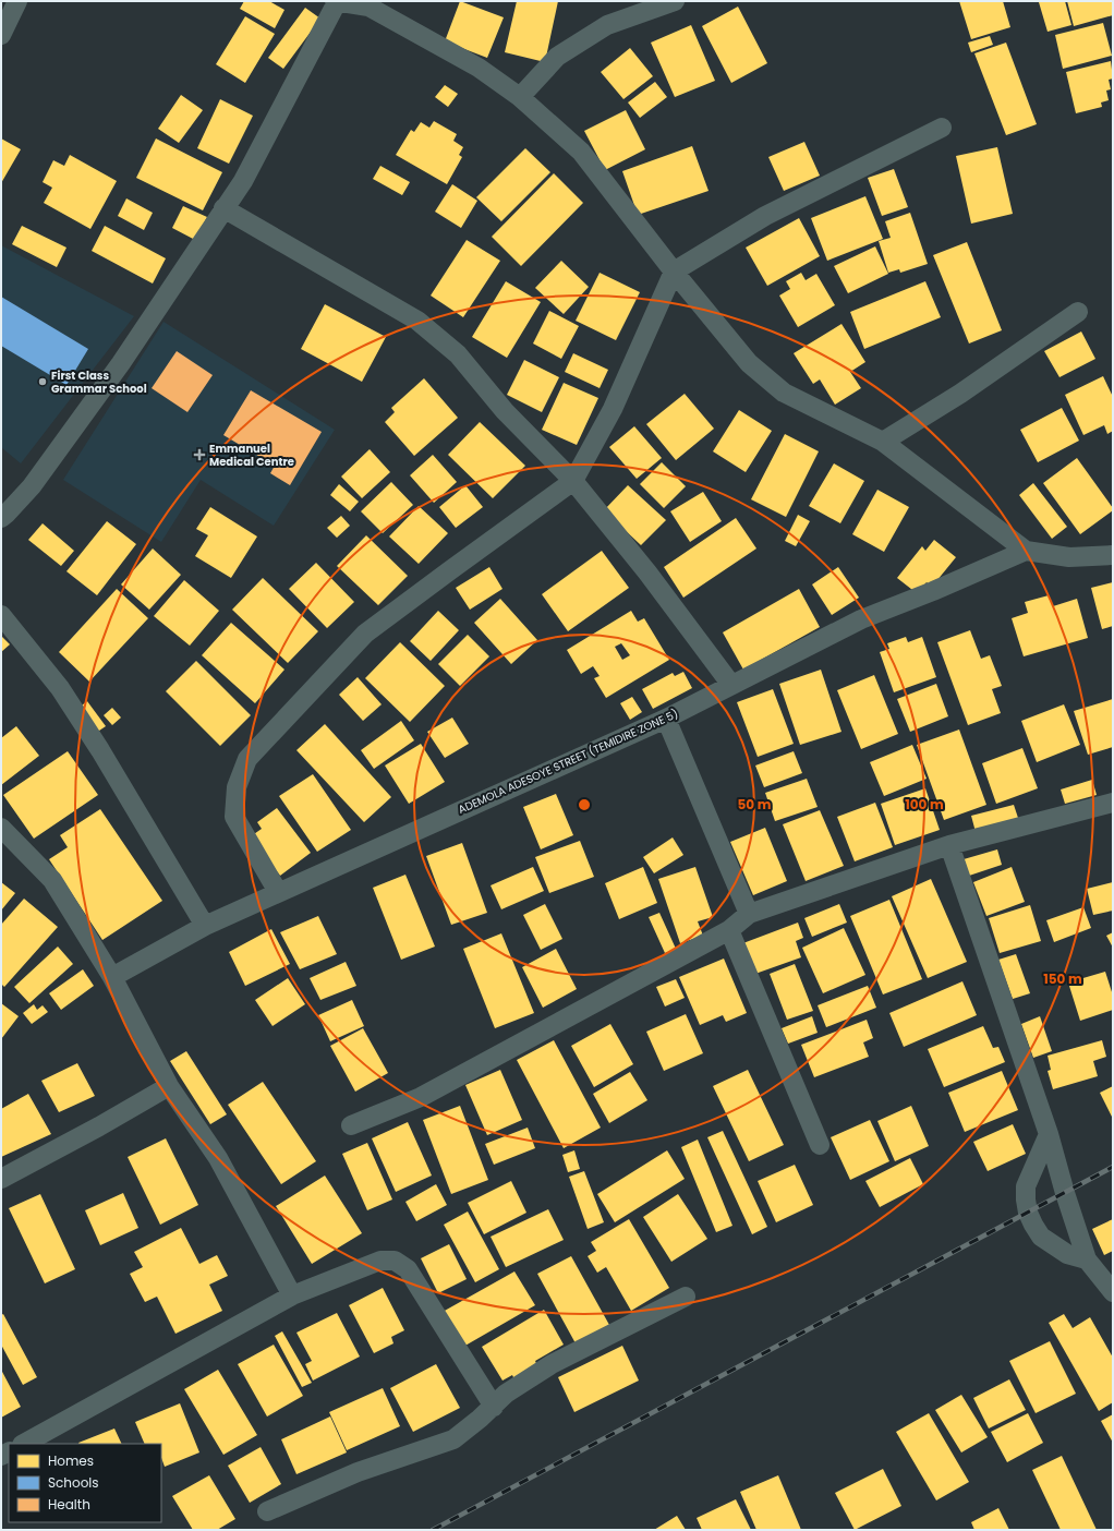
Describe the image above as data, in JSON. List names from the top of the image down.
{
  "streets": {
    "street": ["ADEMOLA ADESOYE STREET (TEMIDIRE ZONE 5)"]
  },
  "places": {
    "other": ["First Class Grammar School"],
    "health": ["Emmanuel Medical Centre"]
  },
  "legend": ["Homes", "Schools", "Health"],
  "rings": ["50 m", "100 m", "150 m"]
}
